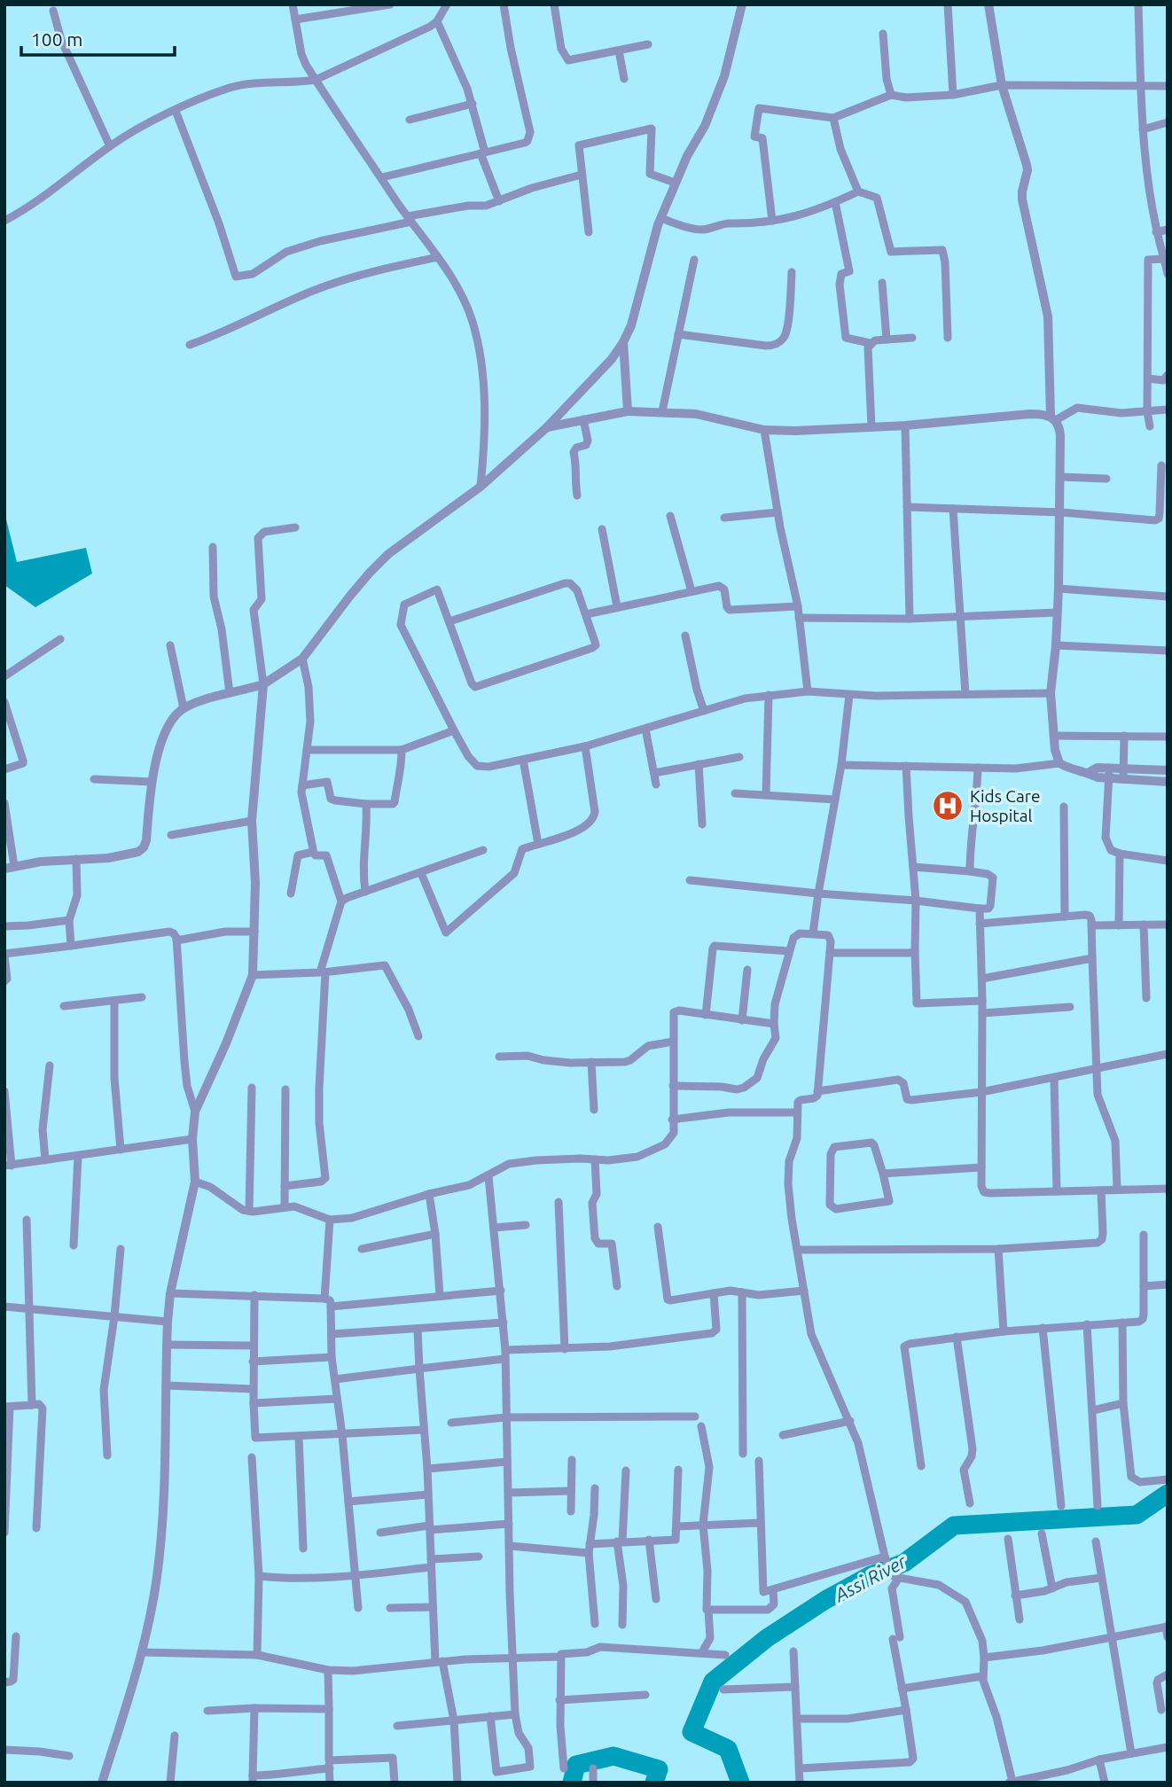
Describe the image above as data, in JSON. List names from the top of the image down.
{
  "water": ["Assi River"],
  "places": {
    "hospital": ["Kids Care Hospital"]
  },
  "scale_bar": "100 m"
}
